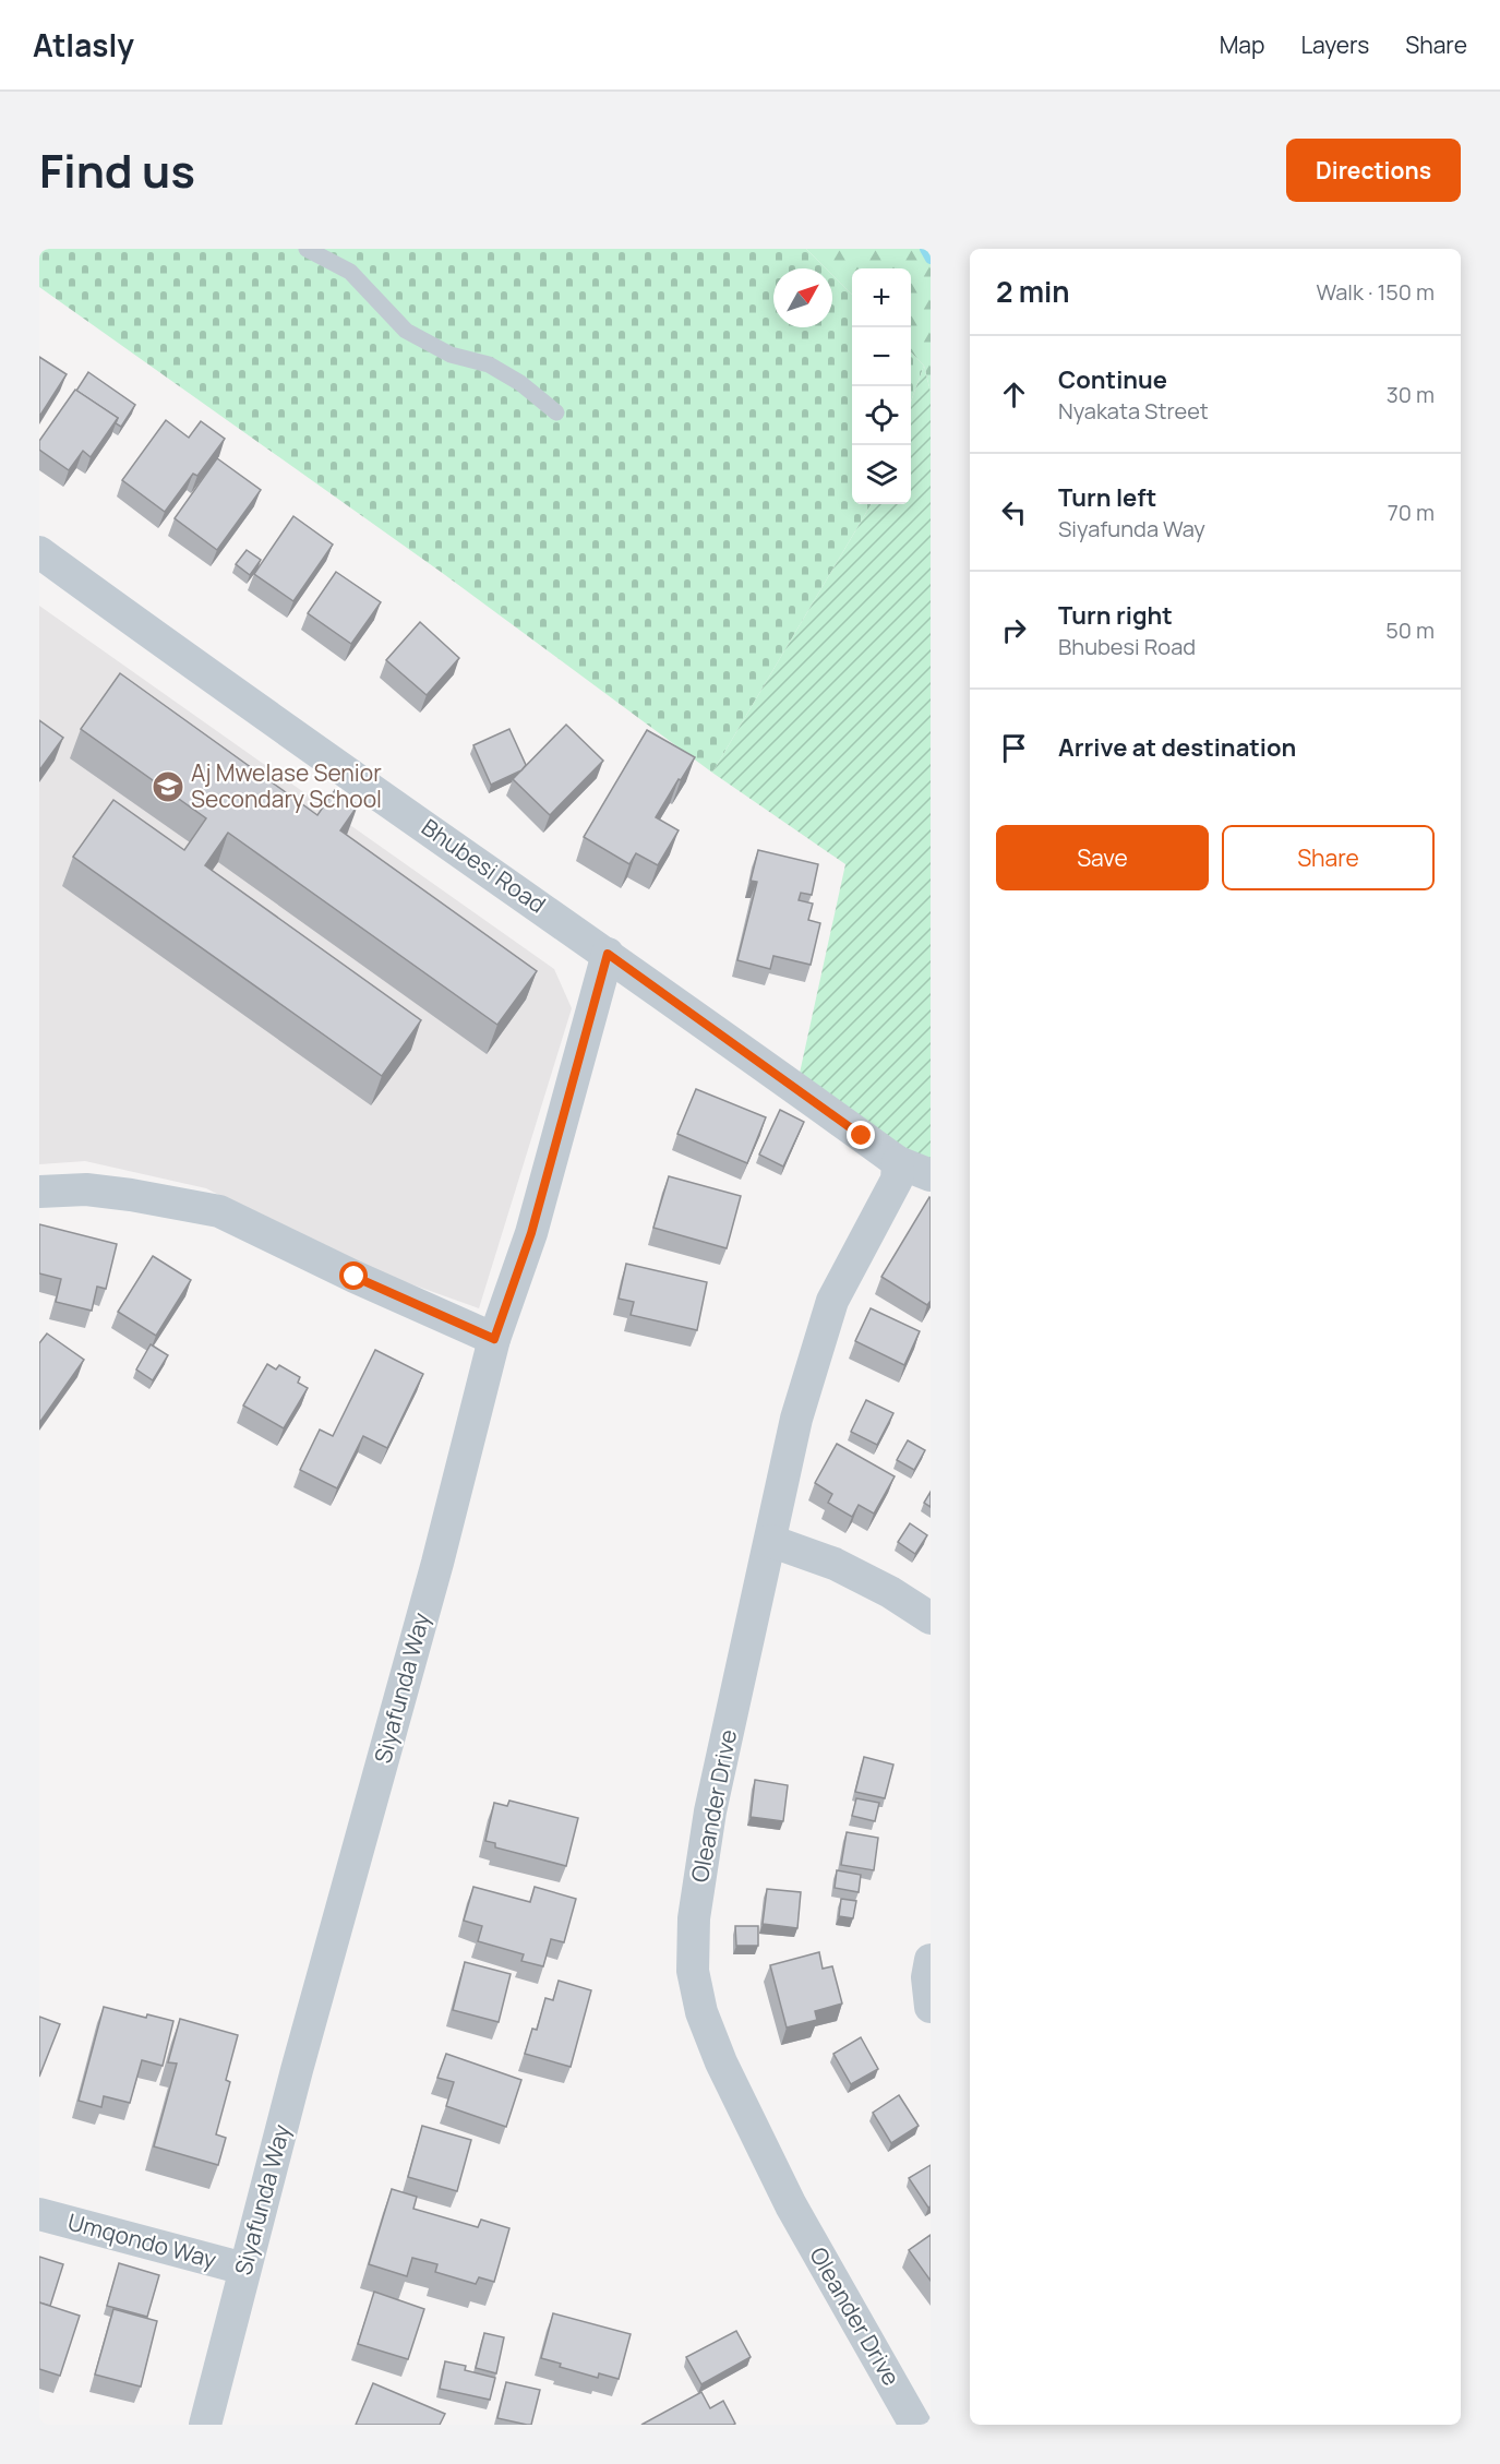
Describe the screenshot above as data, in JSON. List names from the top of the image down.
{
  "streets": {
    "street": [
      "Bhubesi Road",
      "Siyafunda Way",
      "Oleander Drive",
      "Umqondo Way"
    ]
  },
  "crossings": [
    ["Bhubesi Road", "Siyafunda Way"],
    ["Bhubesi Road", "Oleander Drive"],
    ["Siyafunda Way", "Umqondo Way"]
  ],
  "places": {
    "school or university": ["Aj Mwelase Senior Secondary School"]
  },
  "north": "top right",
  "page": {
    "header": "Atlasly",
    "nav": ["Map", "Layers", "Share"],
    "title": "Find us",
    "buttons": [
      "Directions",
      ["Save", "Share"]
    ],
    "heading": ["2 min", "Walk · 150 m"],
    "map_buttons": ["+", "−"],
    "list": [
      ["Continue", "Nyakata Street", "30 m"],
      ["Turn left", "Siyafunda Way", "70 m"],
      ["Turn right", "Bhubesi Road", "50 m"],
      "Arrive at destination"
    ]
  }
}
